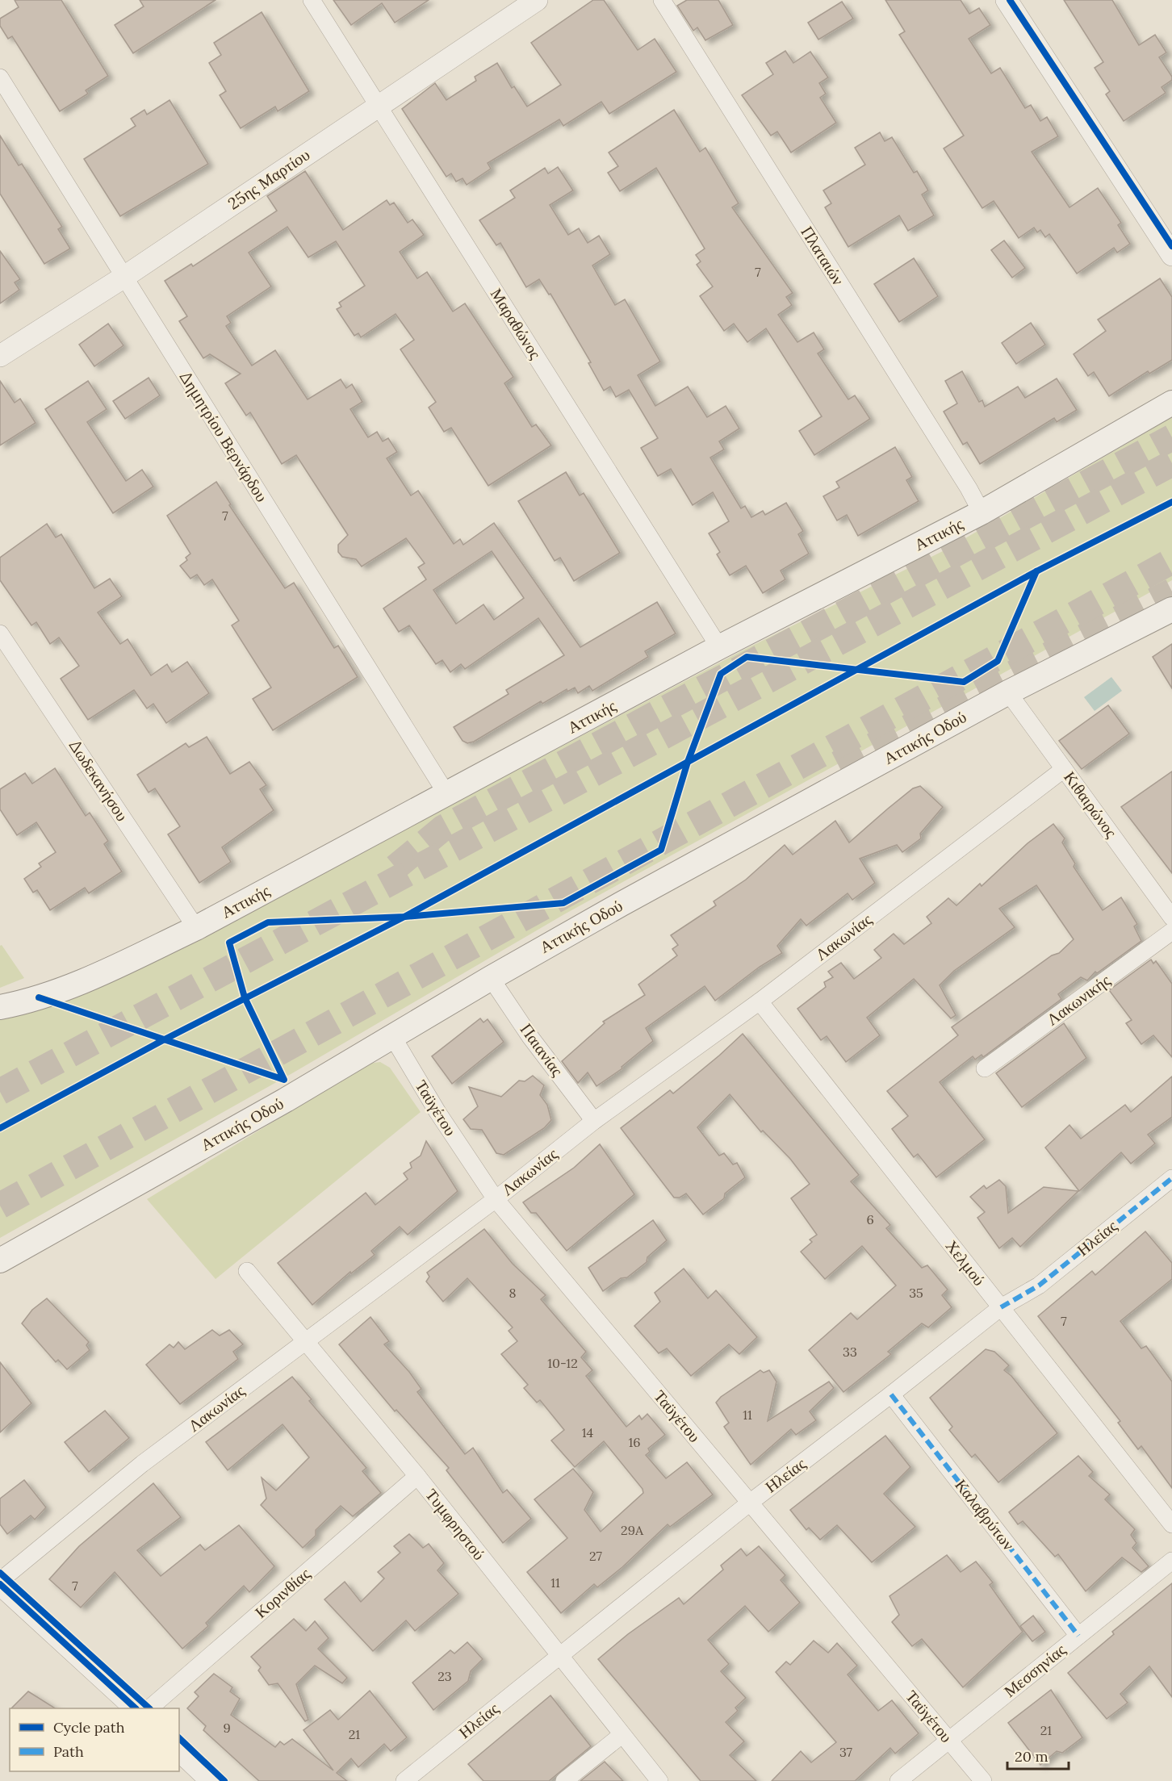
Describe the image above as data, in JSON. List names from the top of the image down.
{
  "streets": {
    "main road": ["Αττικής", "Αττικής Οδού"],
    "street": [
      "25ης Μαρτίου",
      "Πλαταιών",
      "Μαραθώνος",
      "Δημητρίου Βερνάρδου",
      "Δωδεκανήσου",
      "Κιθαιρώνος",
      "Λακωνίας",
      "Λακωνικής",
      "Παιανίας",
      "Ταϋγέτου",
      "Ηλείας",
      "Χελμού",
      "Καλαβρύτων",
      "Τυμφρηστού",
      "Κορινθίας",
      "Μεσσηνίας"
    ]
  },
  "crossings": [
    ["25ης Μαρτίου", "Μαραθώνος"],
    ["25ης Μαρτίου", "Δημητρίου Βερνάρδου"],
    ["Πλαταιών", "Αττικής"],
    ["Μαραθώνος", "Αττικής"],
    ["Δημητρίου Βερνάρδου", "Αττικής"],
    ["Αττικής", "Δωδεκανήσου"],
    ["Αττικής Οδού", "Κιθαιρώνος"],
    ["Αττικής Οδού", "Παιανίας"],
    ["Αττικής Οδού", "Ταϋγέτου"],
    ["Κιθαιρώνος", "Λακωνίας"],
    ["Λακωνίας", "Παιανίας"],
    ["Λακωνίας", "Ταϋγέτου"],
    ["Λακωνίας", "Χελμού"],
    ["Λακωνίας", "Τυμφρηστού"],
    ["Ταϋγέτου", "Ηλείας"],
    ["Ταϋγέτου", "Μεσσηνίας"],
    ["Ηλείας", "Χελμού"],
    ["Ηλείας", "Καλαβρύτων"],
    ["Ηλείας", "Τυμφρηστού"],
    ["Καλαβρύτων", "Μεσσηνίας"],
    ["Τυμφρηστού", "Κορινθίας"]
  ],
  "house_numbers": [
    "7",
    "7",
    "6",
    "8",
    "35",
    "7",
    "33",
    "10-12",
    "11",
    "14",
    "16",
    "29A",
    "27",
    "11",
    "7",
    "23",
    "9",
    "21",
    "21",
    "37"
  ],
  "legend": ["Cycle path", "Path"],
  "scale_bar": "20 m"
}
